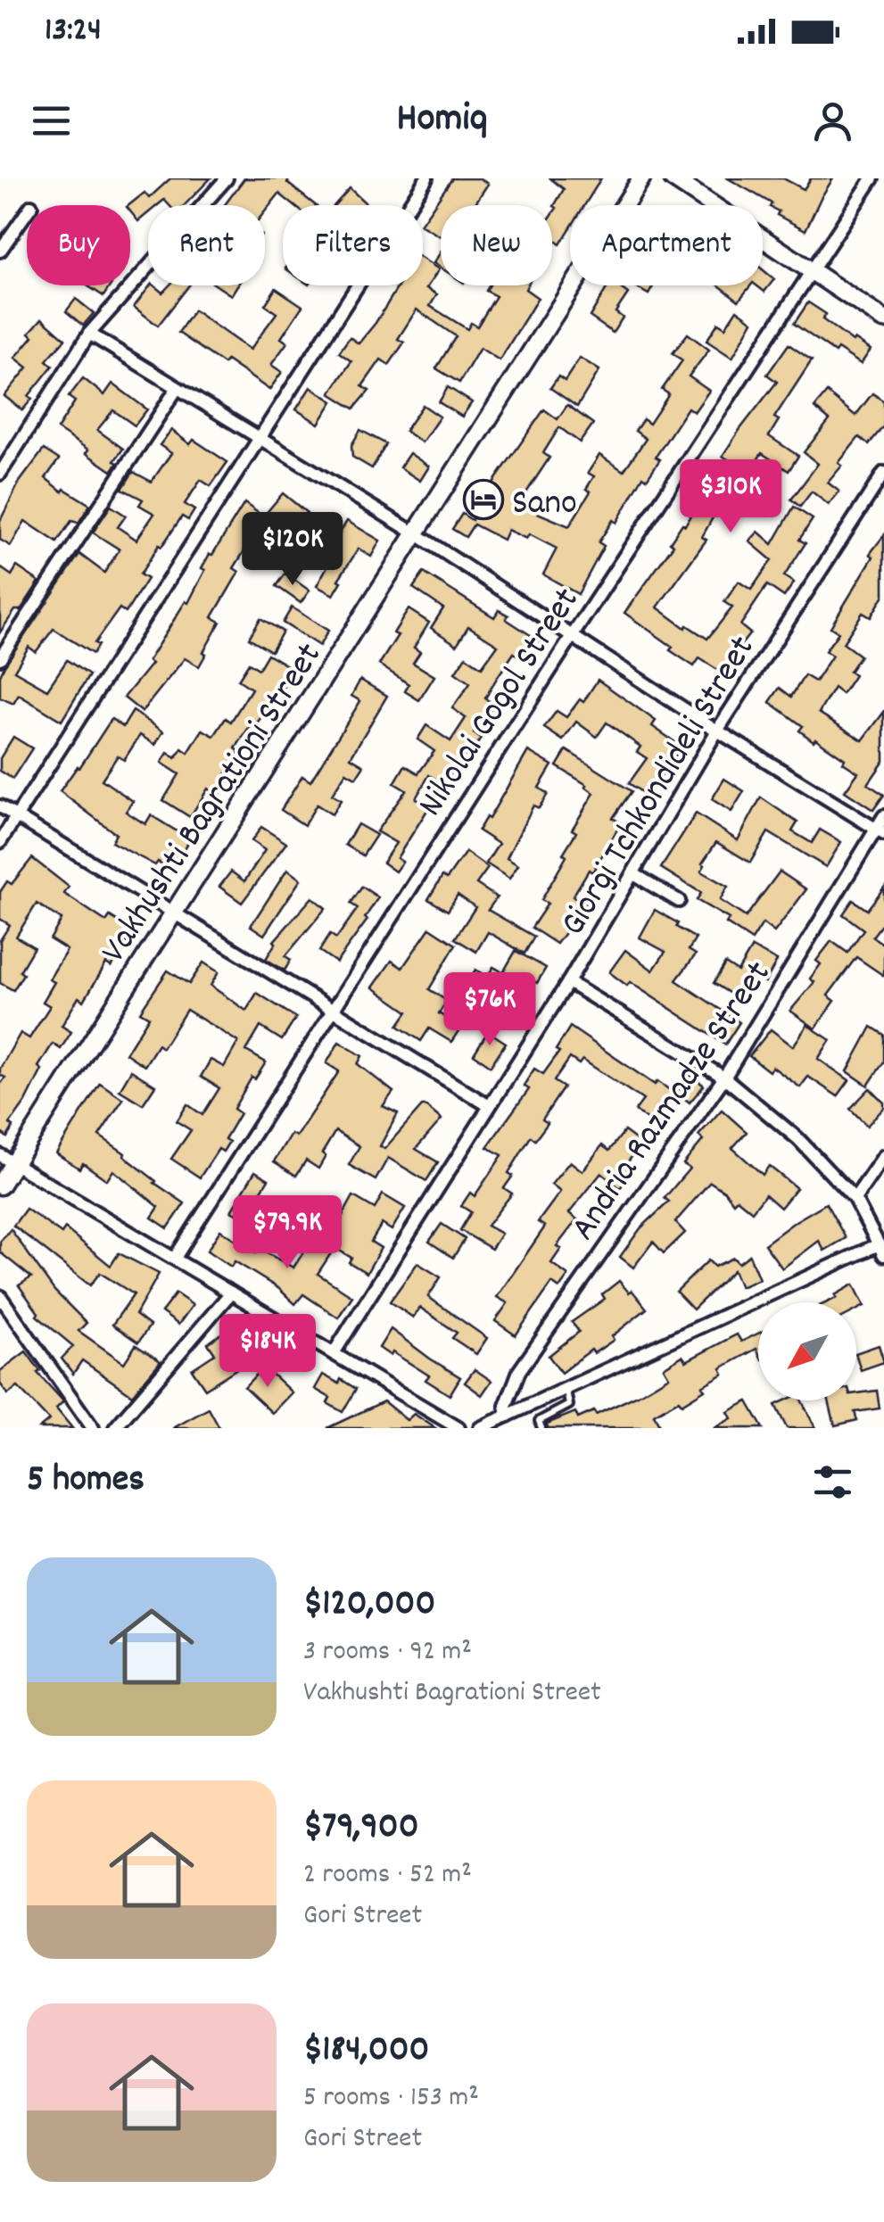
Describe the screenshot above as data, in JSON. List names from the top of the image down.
{
  "streets": {
    "street": [
      "Nikolai Gogol Street",
      "Giorgi Tchkondideli Street",
      "Vakhushti Bagrationi Street",
      "Andria Razmadze Street"
    ]
  },
  "places": {
    "hotel": ["Sano"]
  },
  "north": "bottom left",
  "page": {
    "status": "13:24",
    "header": "Homiq",
    "chip": [
      "Buy",
      "Rent",
      "Filters",
      "New",
      "Apartment"
    ],
    "price": [
      "$310K",
      "$120K",
      "$76K",
      "$79.9K",
      "$184K"
    ],
    "heading": "5 homes",
    "list": [
      {
        "name": "$120,000",
        "note": "3 rooms · 92 m² · Vakhushti Bagrationi Street"
      },
      {
        "name": "$79,900",
        "note": "2 rooms · 52 m² · Gori Street"
      },
      {
        "name": "$184,000",
        "note": "5 rooms · 153 m² · Gori Street"
      }
    ]
  }
}
